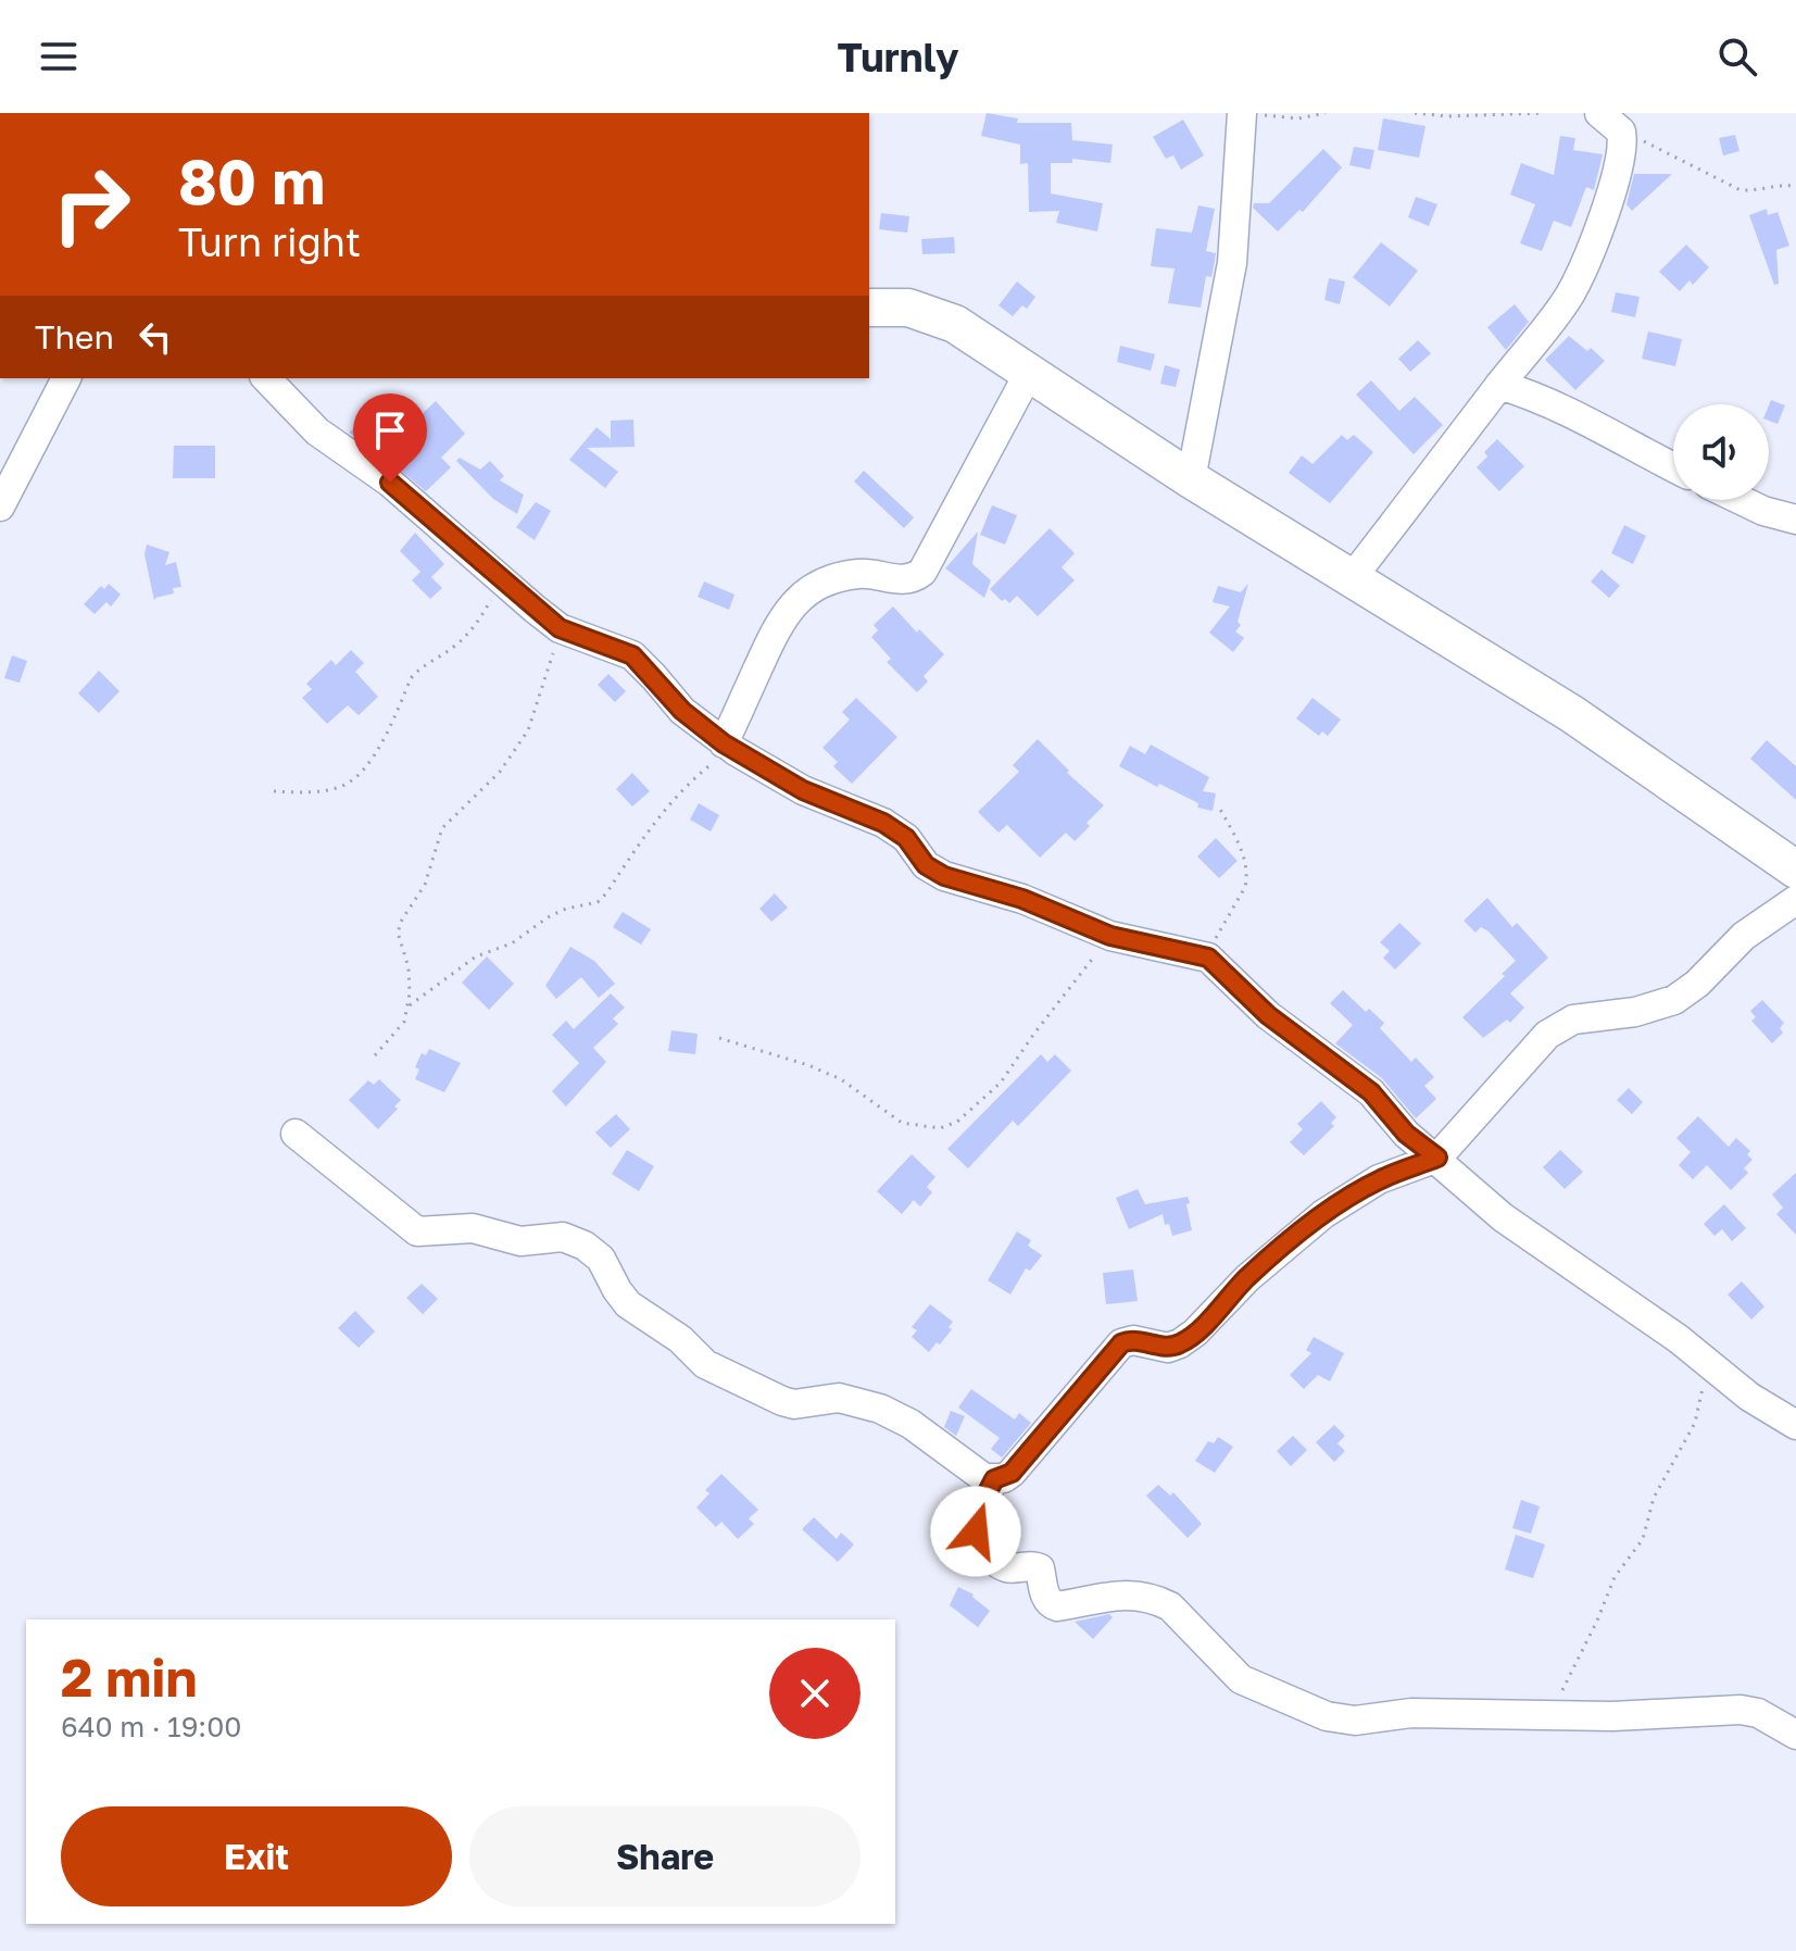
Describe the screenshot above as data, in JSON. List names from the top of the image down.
{
  "page": {
    "header": "Turnly",
    "turn": ["80 m", "Turn right"],
    "then": "Then",
    "heading": ["2 min", "640 m · 19:00"],
    "buttons": ["Exit", "Share"]
  }
}
